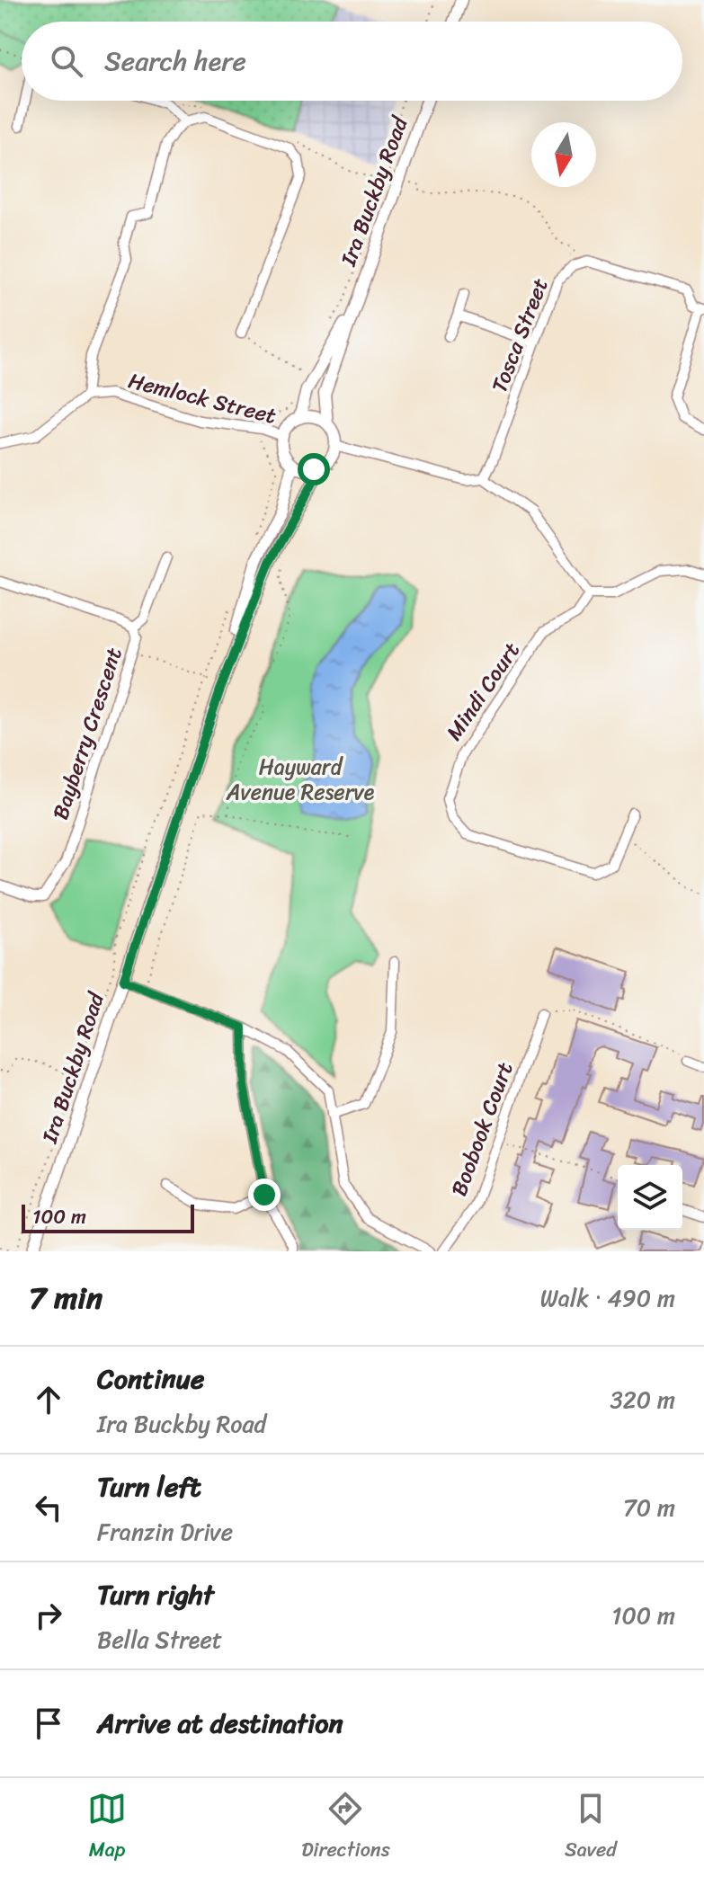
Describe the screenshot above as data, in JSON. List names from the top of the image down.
{
  "streets": {
    "street": [
      "Ira Buckby Road",
      "Tosca Street",
      "Hemlock Street",
      "Mindi Court",
      "Bayberry Crescent",
      "Boobook Court"
    ]
  },
  "crossings": [
    ["Ira Buckby Road", "Hemlock Street"]
  ],
  "parks": ["Hayward Avenue Reserve"],
  "scale_bar": "100 m",
  "north": "bottom",
  "page": {
    "search": "Search here",
    "scale": "100 m",
    "heading": ["7 min", "Walk · 490 m"],
    "list": [
      ["Continue", "Ira Buckby Road", "320 m"],
      ["Turn left", "Franzin Drive", "70 m"],
      ["Turn right", "Bella Street", "100 m"],
      "Arrive at destination"
    ],
    "nav": ["Map", "Directions", "Saved"]
  }
}
